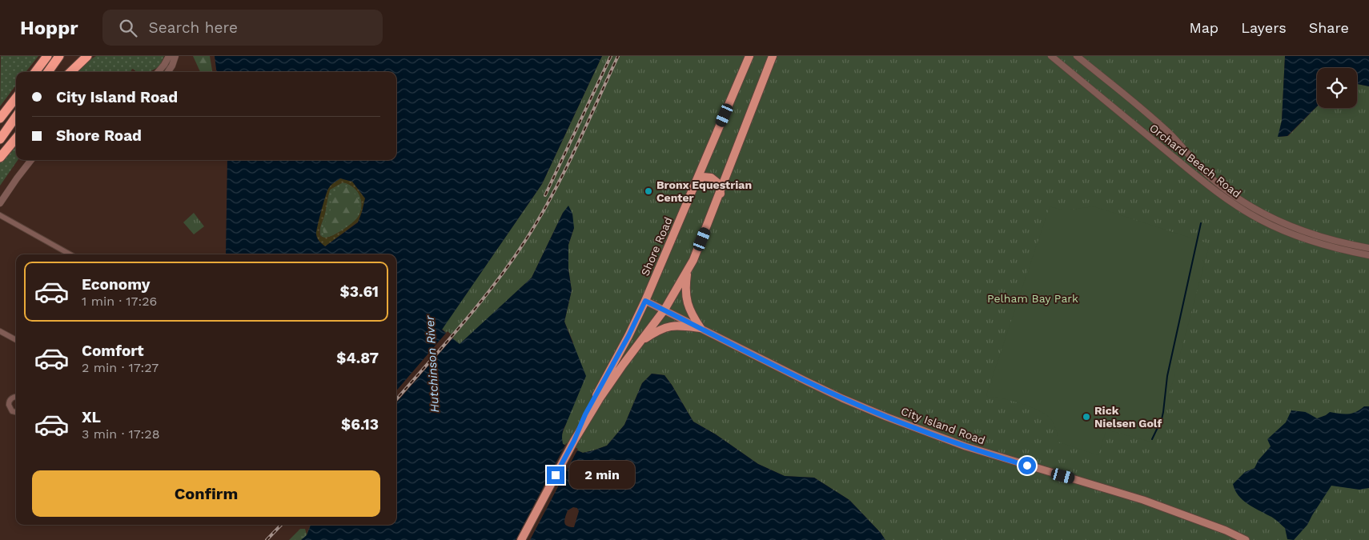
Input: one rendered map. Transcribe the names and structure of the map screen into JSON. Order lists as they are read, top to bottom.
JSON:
{
  "streets": {
    "main road": ["Shore Road", "City Island Road"],
    "street": ["Orchard Beach Road"]
  },
  "crossings": [
    ["Shore Road", "City Island Road"]
  ],
  "water": ["Hutchinson River"],
  "parks": ["Pelham Bay Park"],
  "places": ["Bronx Equestrian Center", "Rick Nielsen Golf"],
  "page": {
    "header": "Hoppr",
    "search": "Search here",
    "nav": ["Map", "Layers", "Share"],
    "banner": ["City Island Road", "Shore Road"],
    "list": [
      {
        "name": "Economy",
        "note": "1 min · 17:26",
        "value": "$3.61"
      },
      {
        "name": "Comfort",
        "note": "2 min · 17:27",
        "value": "$4.87"
      },
      {
        "name": "XL",
        "note": "3 min · 17:28",
        "value": "$6.13"
      }
    ],
    "bubble": "2 min",
    "buttons": "Confirm"
  }
}
